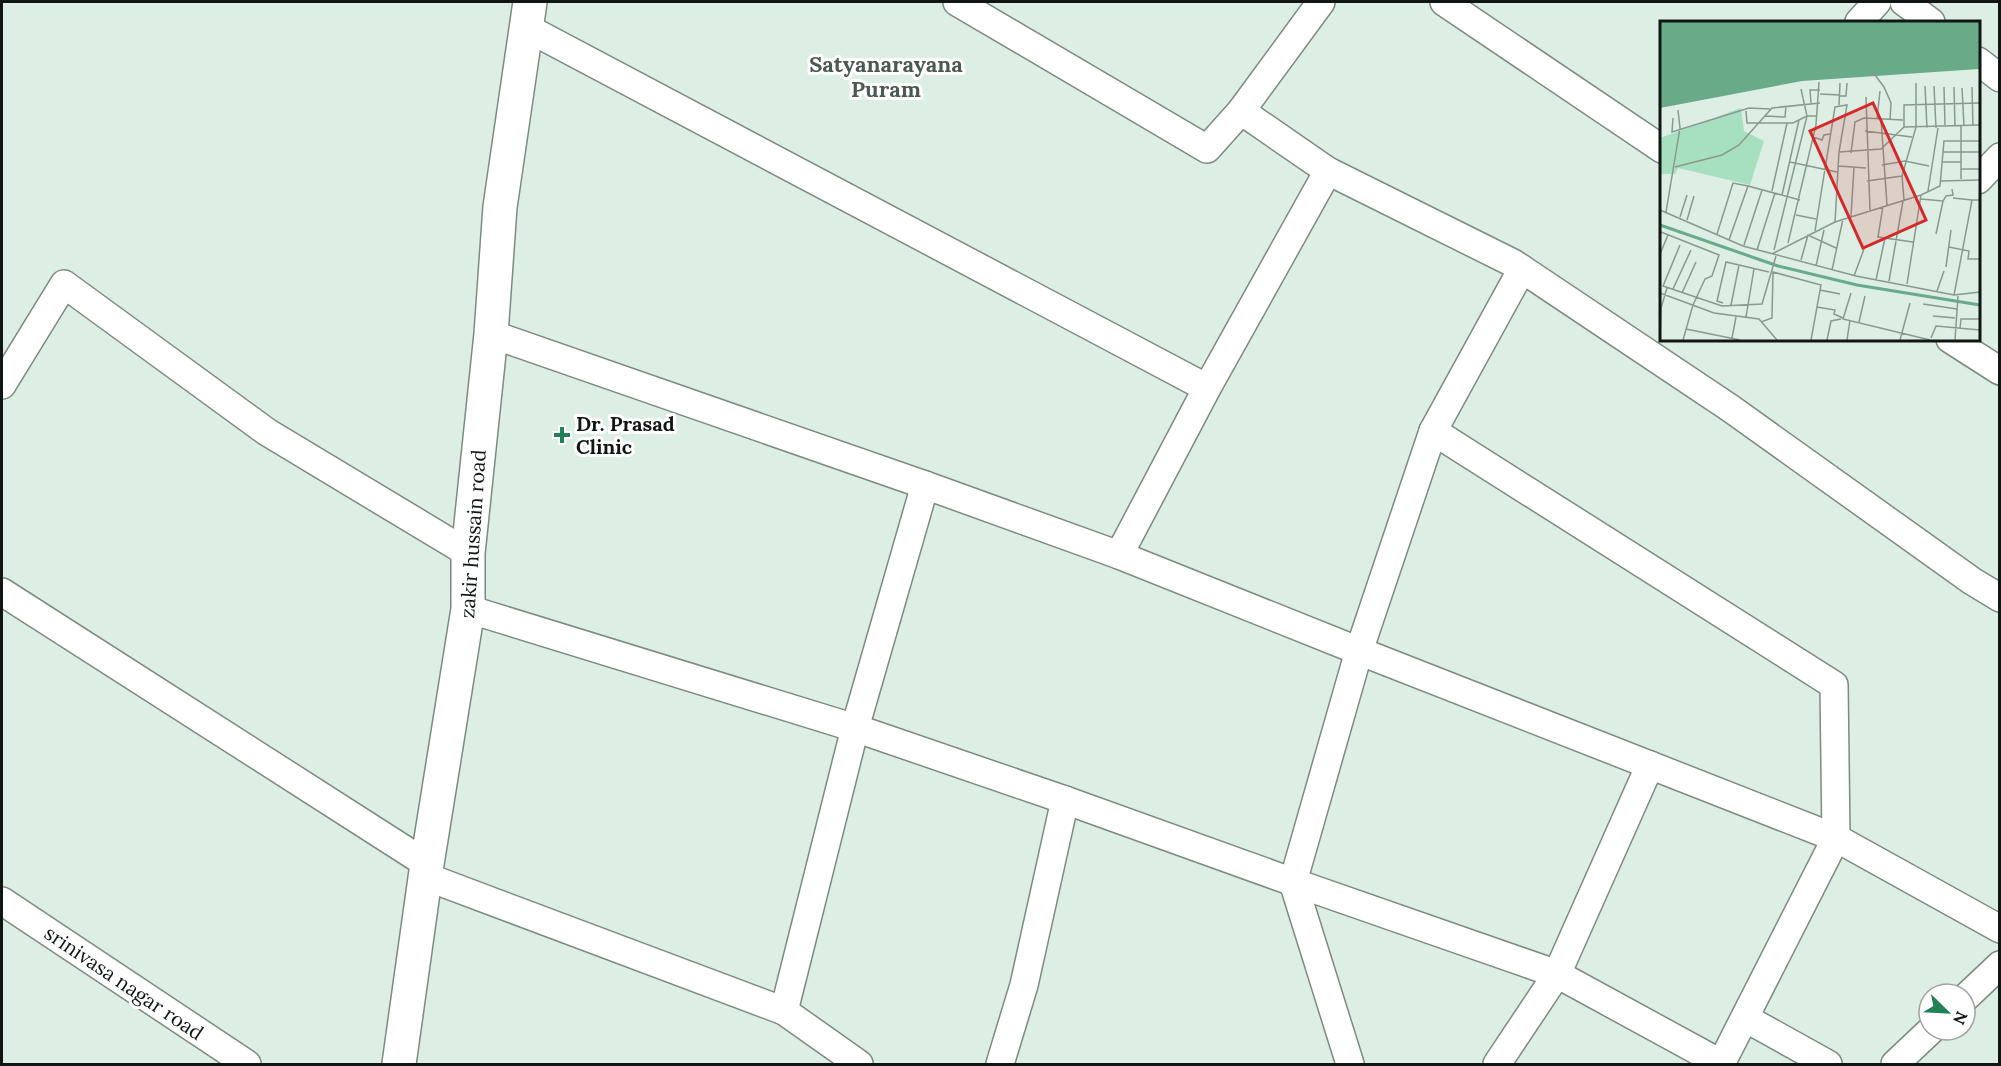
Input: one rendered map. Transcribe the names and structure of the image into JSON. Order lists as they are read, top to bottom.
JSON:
{
  "streets": {
    "street": ["zakir hussain road", "srinivasa nagar road"]
  },
  "districts": ["Satyanarayana Puram"],
  "places": {
    "health": ["Dr. Prasad Clinic"]
  },
  "north": "bottom right"
}
